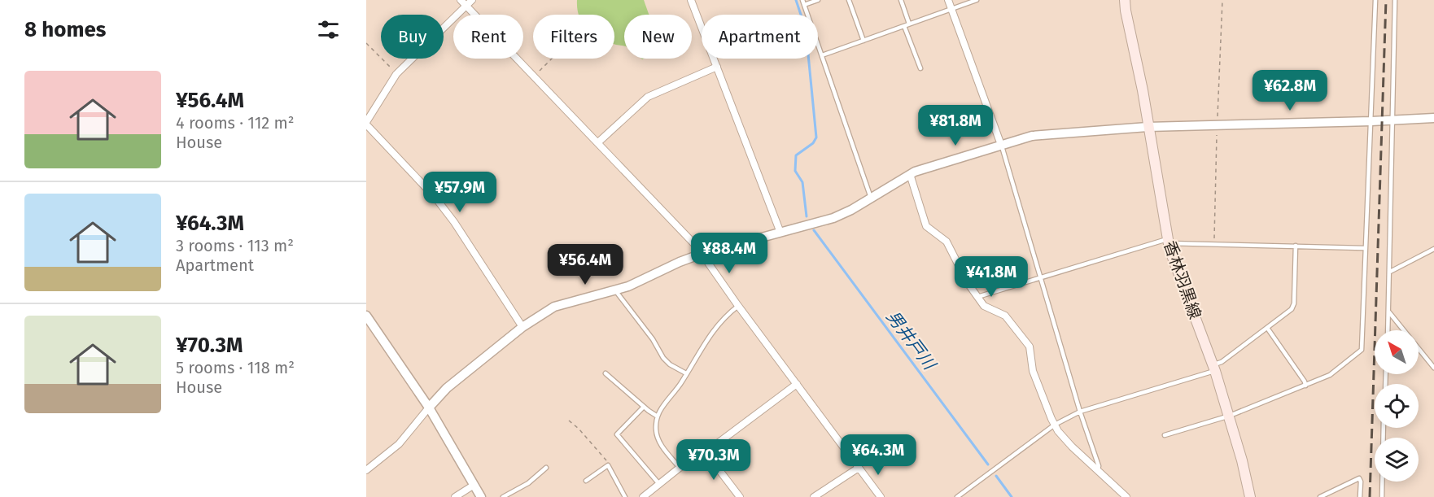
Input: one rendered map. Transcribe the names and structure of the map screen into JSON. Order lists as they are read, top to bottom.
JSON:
{
  "streets": {
    "main road": ["香林羽黒線"]
  },
  "water": ["男井戸川"],
  "north": "top left",
  "page": {
    "heading": "8 homes",
    "chip": [
      "Buy",
      "Rent",
      "Filters",
      "New",
      "Apartment"
    ],
    "list": [
      {
        "name": "¥56.4M",
        "note": "4 rooms · 112 m² · House"
      },
      {
        "name": "¥64.3M",
        "note": "3 rooms · 113 m² · Apartment"
      },
      {
        "name": "¥70.3M",
        "note": "5 rooms · 118 m² · House"
      }
    ],
    "price": [
      "¥62.8M",
      "¥81.8M",
      "¥57.9M",
      "¥88.4M",
      "¥56.4M",
      "¥41.8M",
      "¥64.3M",
      "¥70.3M"
    ]
  }
}
